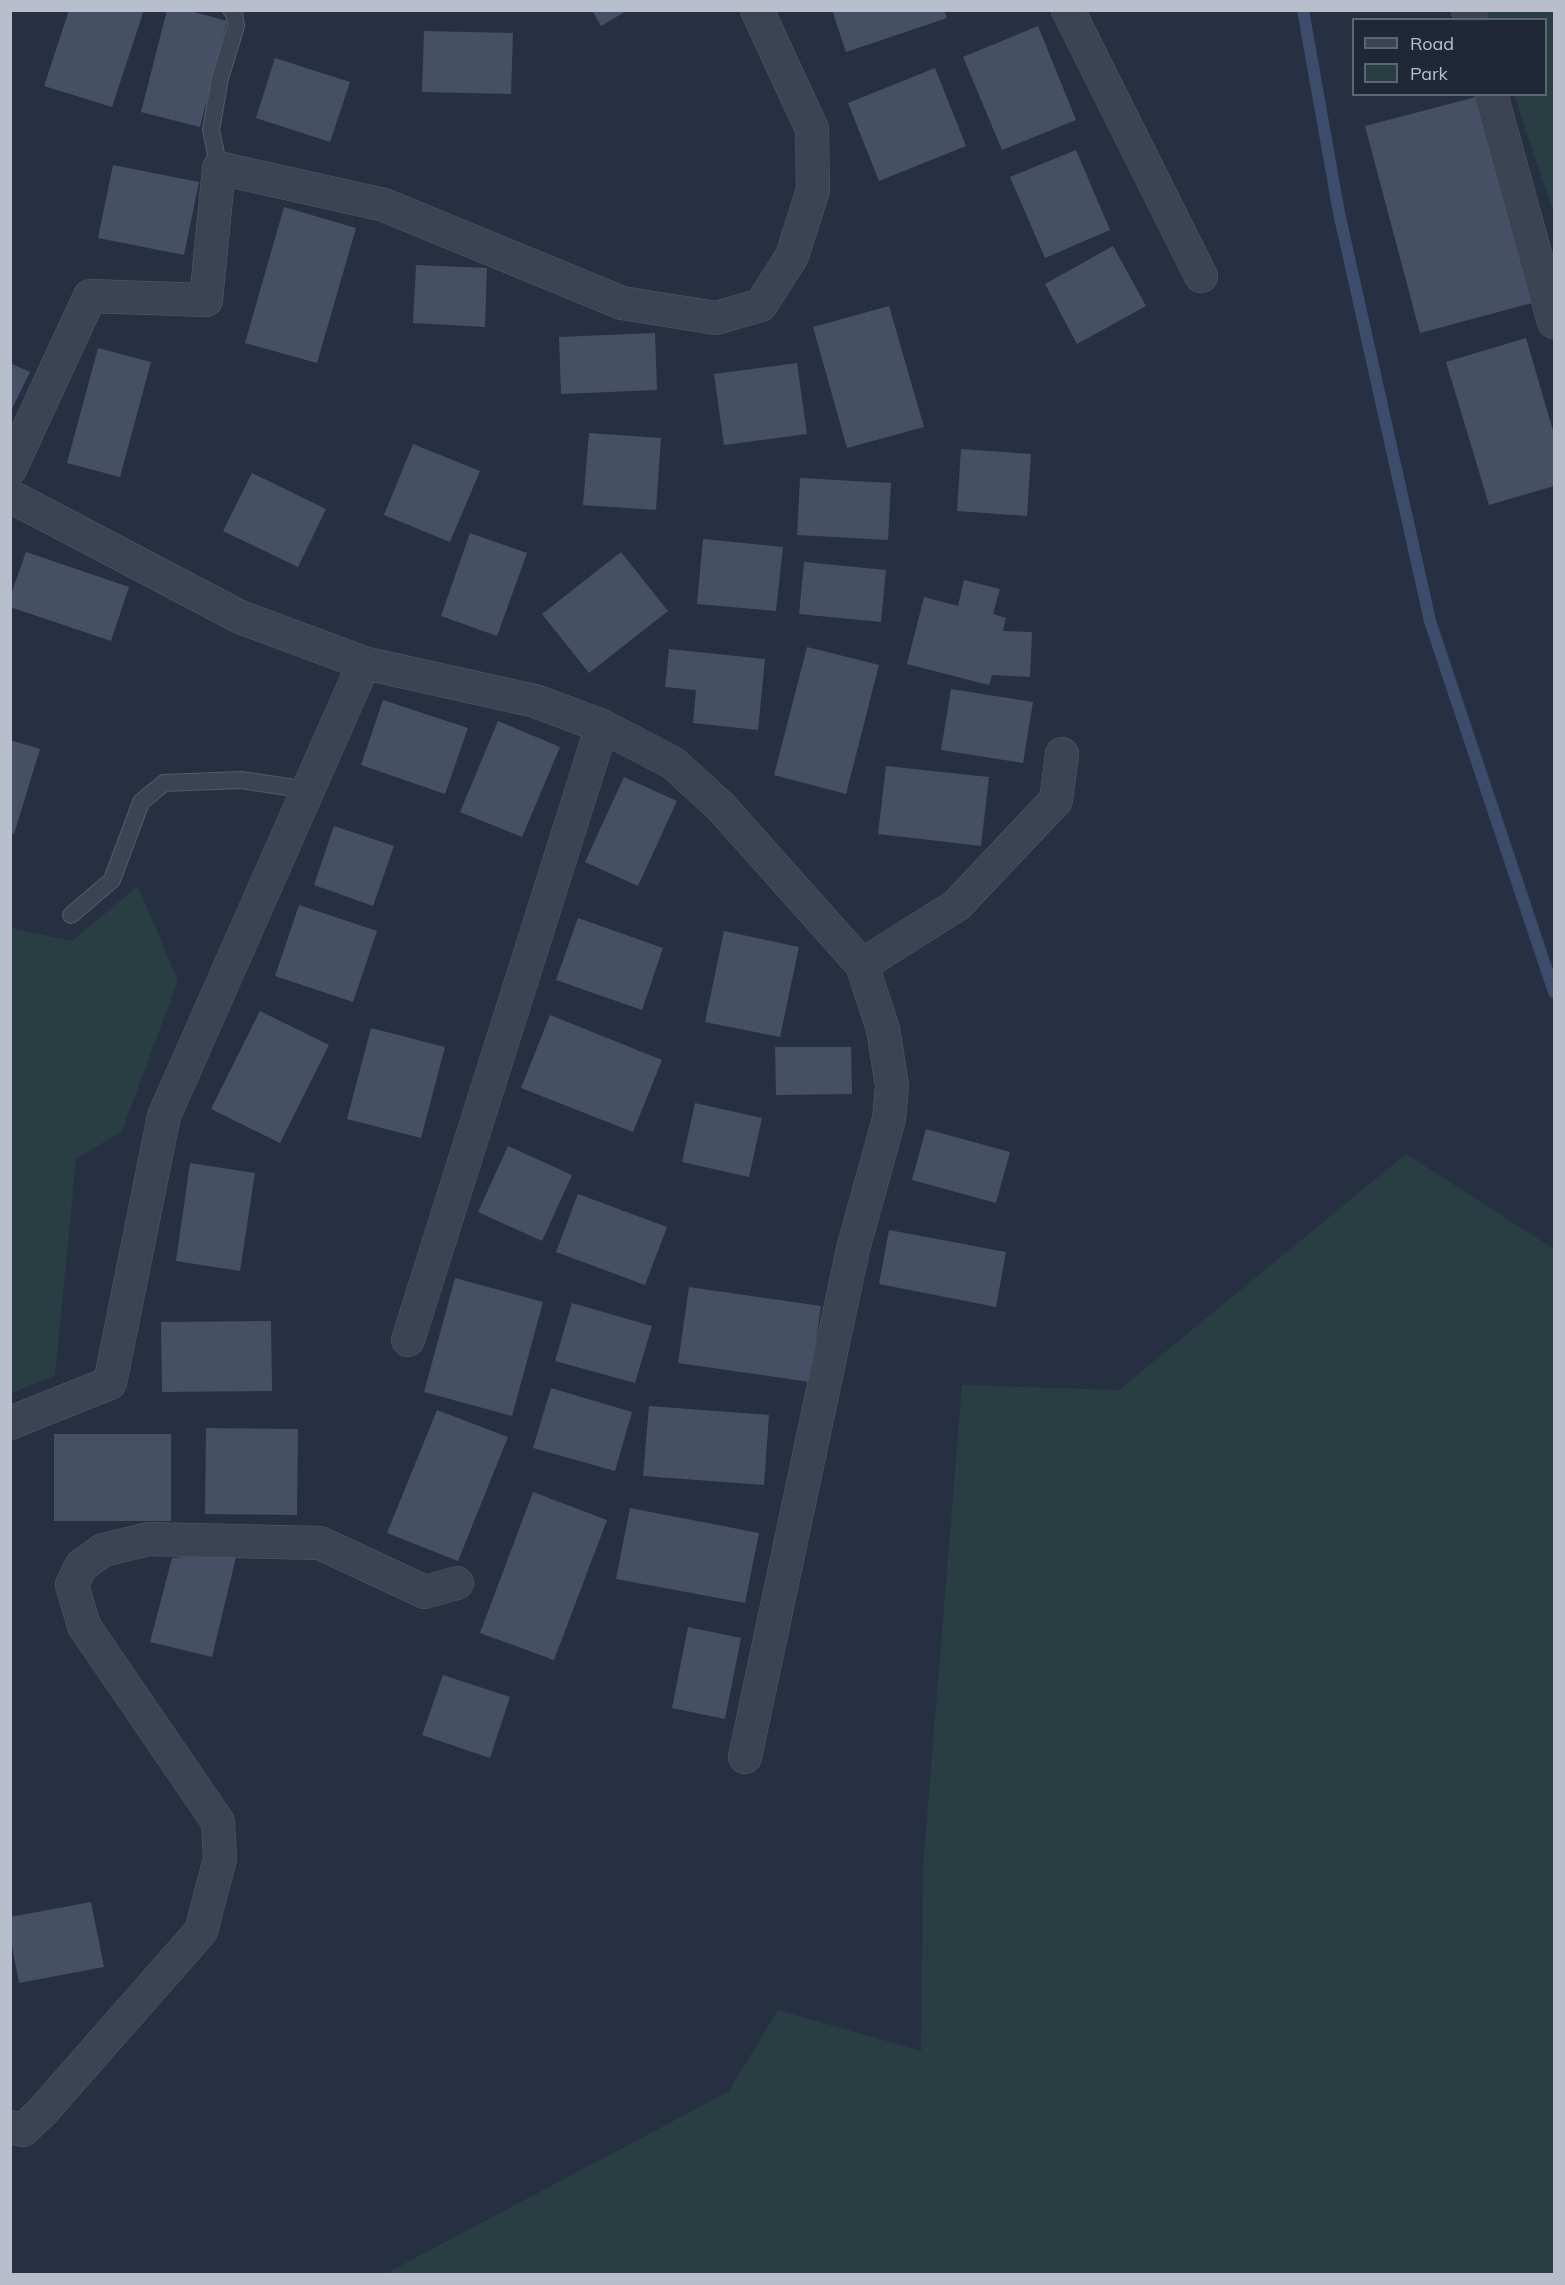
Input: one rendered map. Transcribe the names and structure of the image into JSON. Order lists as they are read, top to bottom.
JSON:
{
  "legend": ["Road", "Park"]
}
